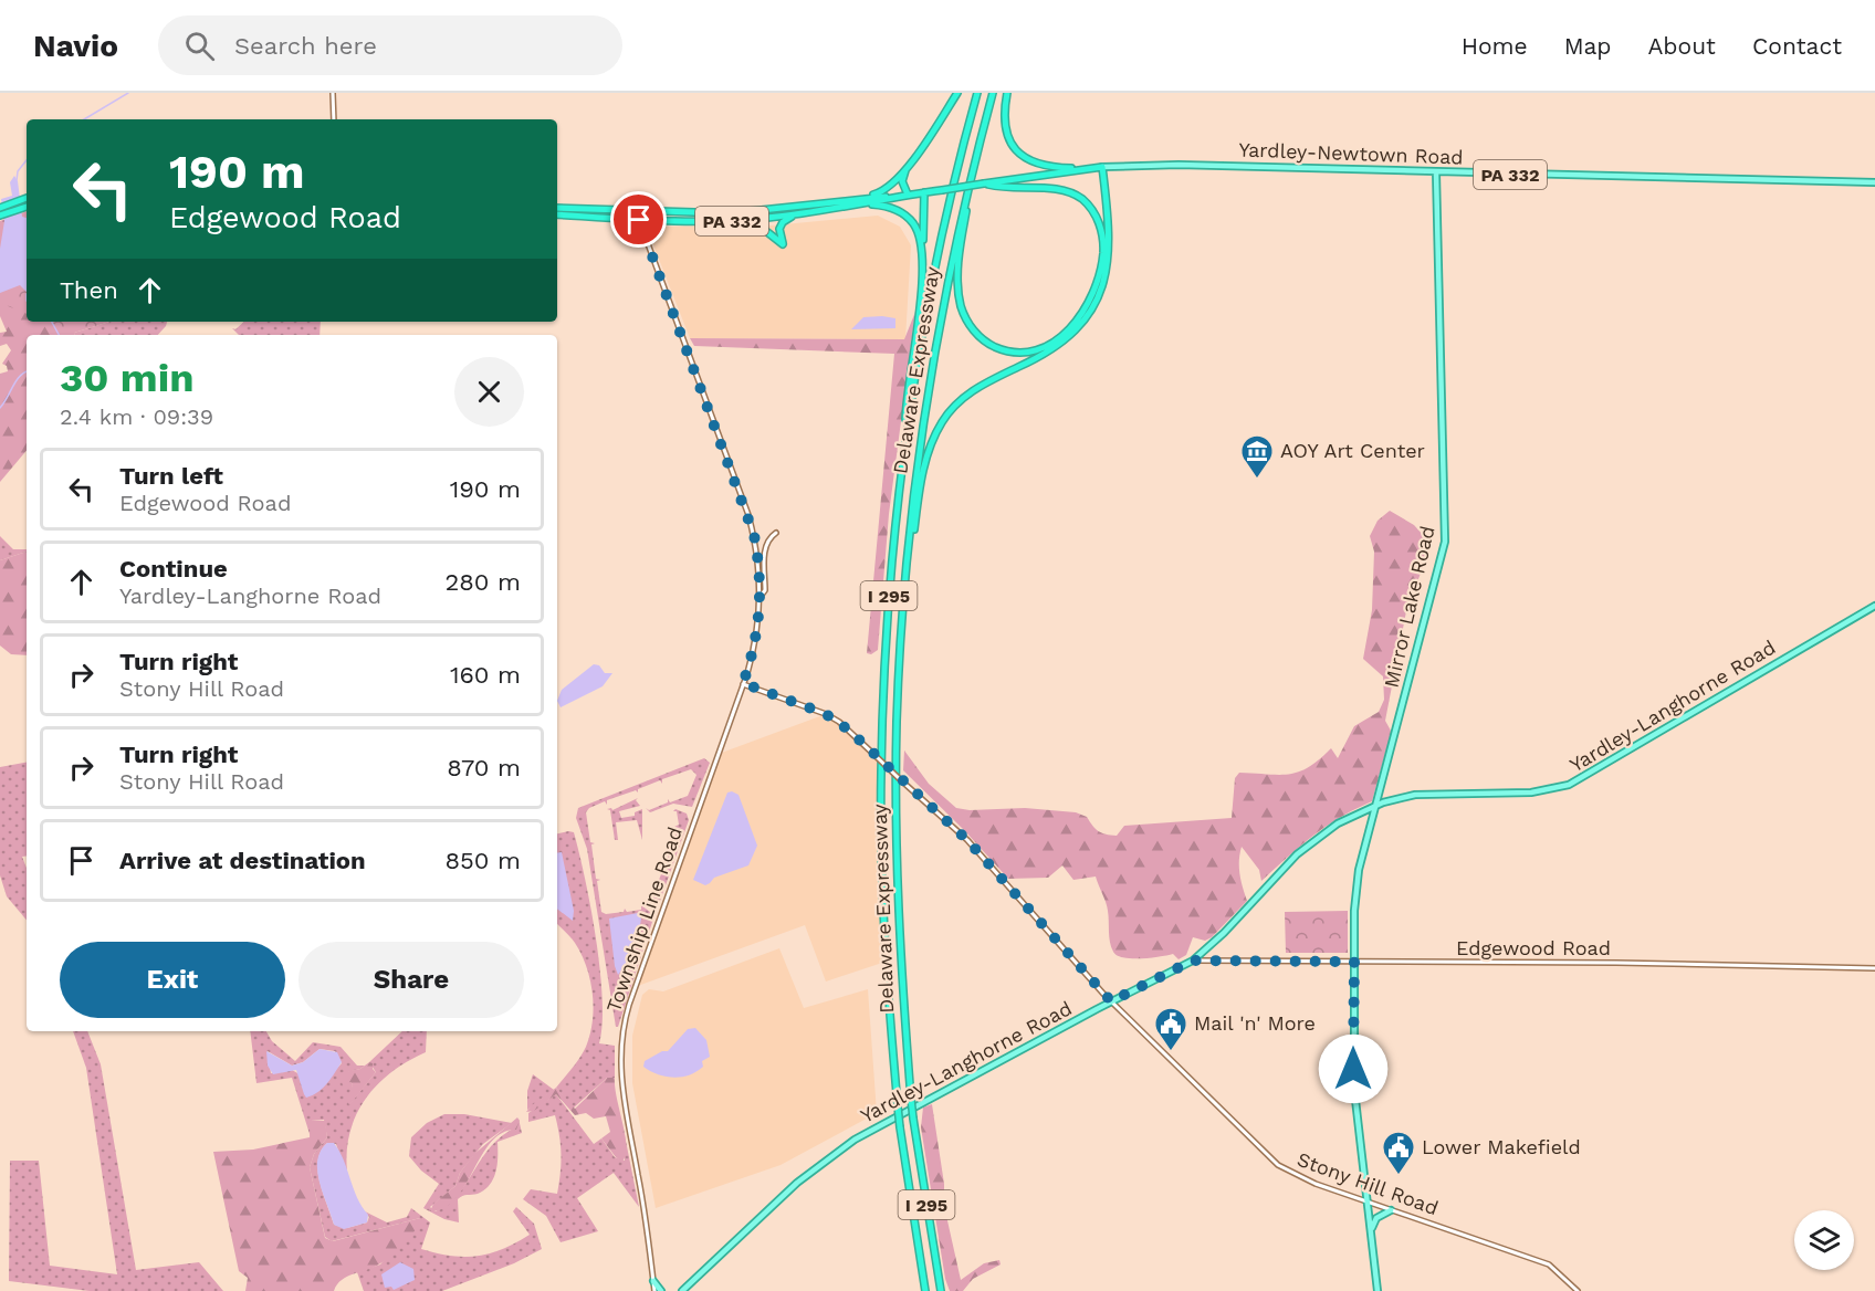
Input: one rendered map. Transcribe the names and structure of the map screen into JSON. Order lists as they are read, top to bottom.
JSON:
{
  "streets": {
    "highway": [
      "Yardley-Newtown Road",
      "PA 332",
      "Delaware Expressway",
      "I 295"
    ],
    "main road": ["Mirror Lake Road", "Yardley-Langhorne Road"],
    "street": ["Township Line Road", "Edgewood Road", "Stony Hill Road"]
  },
  "crossings": [
    ["Yardley-Newtown Road", "Mirror Lake Road"],
    ["Mirror Lake Road", "Yardley-Langhorne Road"],
    ["Mirror Lake Road", "Edgewood Road"],
    ["Mirror Lake Road", "Stony Hill Road"],
    ["Yardley-Langhorne Road", "Edgewood Road"],
    ["Yardley-Langhorne Road", "Stony Hill Road"],
    ["Township Line Road", "Stony Hill Road"]
  ],
  "places": {
    "museum": ["AOY Art Center"],
    "public building": ["Mail 'n' More", "Lower Makefield"]
  },
  "page": {
    "header": "Navio",
    "search": "Search here",
    "nav": [
      "Home",
      "Map",
      "About",
      "Contact"
    ],
    "turn": ["190 m", "Edgewood Road"],
    "then": "Then",
    "heading": ["30 min", "2.4 km · 09:39"],
    "list": [
      {
        "name": "Turn left",
        "note": "Edgewood Road",
        "value": "190 m"
      },
      {
        "name": "Continue",
        "note": "Yardley-Langhorne Road",
        "value": "280 m"
      },
      {
        "name": "Turn right",
        "note": "Stony Hill Road",
        "value": "160 m"
      },
      {
        "name": "Turn right",
        "note": "Stony Hill Road",
        "value": "870 m"
      },
      {
        "name": "Arrive at destination",
        "value": "850 m"
      }
    ],
    "buttons": ["Exit", "Share"]
  }
}
